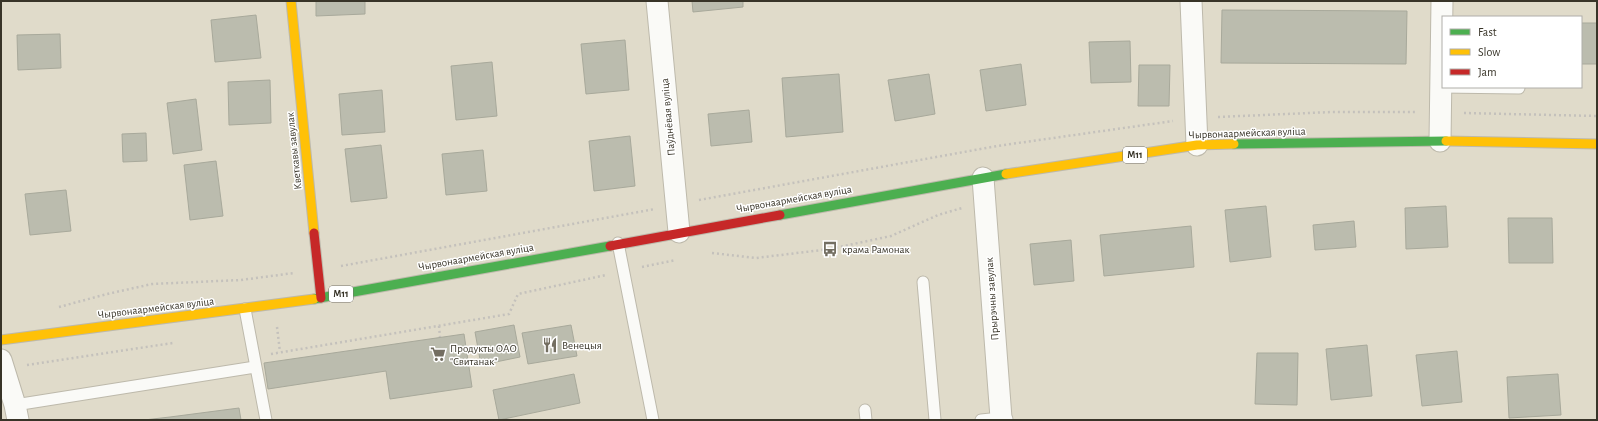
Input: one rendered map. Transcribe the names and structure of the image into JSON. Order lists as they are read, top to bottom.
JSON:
{
  "streets": {
    "main road": ["Чырвонаармейская вуліца", "Кветкавы завулак", "М11"],
    "street": ["Паўднёвая вуліца", "Прырэчны завулак"]
  },
  "crossings": [
    ["Паўднёвая вуліца", "Чырвонаармейская вуліца"],
    ["Чырвонаармейская вуліца", "Кветкавы завулак"],
    ["Чырвонаармейская вуліца", "Прырэчны завулак"]
  ],
  "places": {
    "bus stop": ["крама Рамонак"],
    "restaurant": ["Венецыя"],
    "supermarket": ["Продукты ОАО \"Свитанак\""]
  },
  "legend": ["Fast", "Slow", "Jam"]
}
